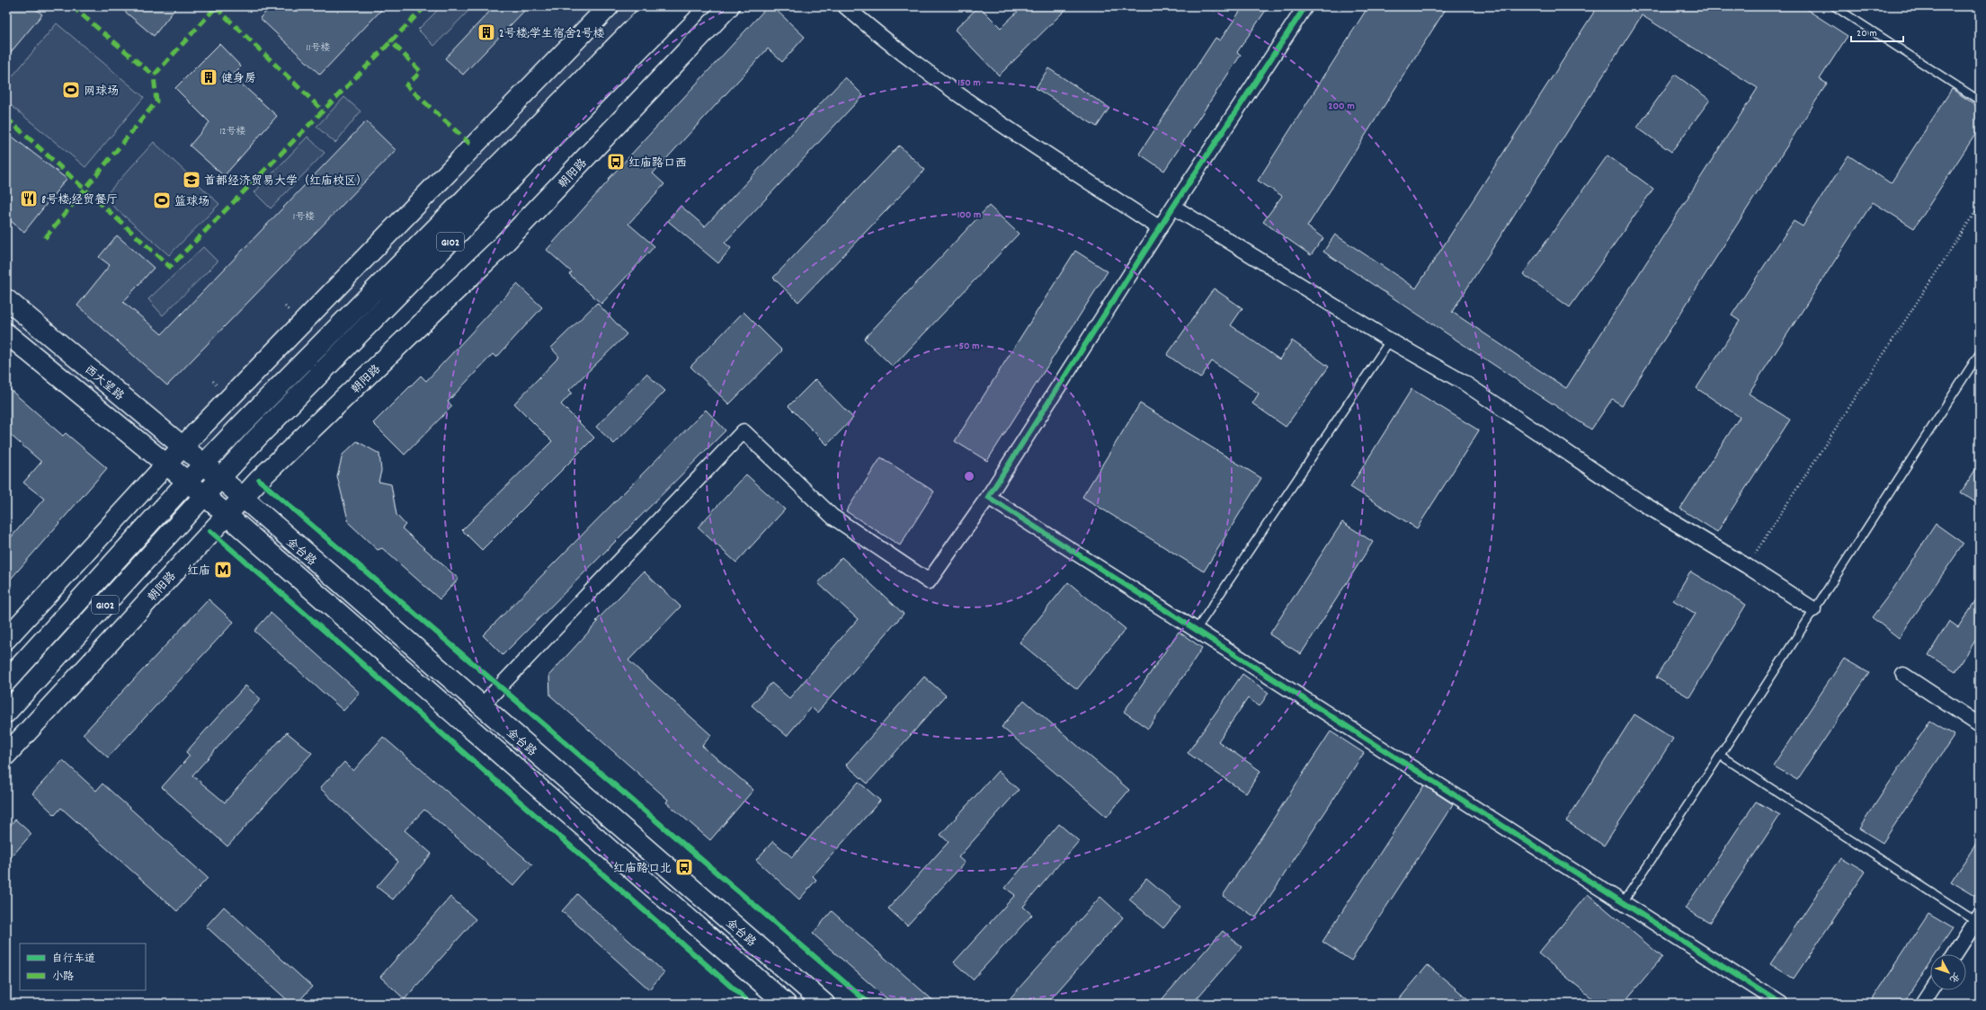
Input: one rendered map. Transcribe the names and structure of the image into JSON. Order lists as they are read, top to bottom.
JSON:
{
  "streets": {
    "main road": [
      "朝阳路",
      "G102",
      "西大望路",
      "金台路"
    ]
  },
  "crossings": [
    ["朝阳路", "金台路"],
    ["G102", "西大望路"],
    ["G102", "金台路"],
    ["西大望路", "金台路"]
  ],
  "places": {
    "building": ["2号楼;学生宿舍2号楼", "健身房"],
    "sports": ["网球场", "篮球场"],
    "bus stop": ["红庙路口西", "红庙路口北"],
    "school or university": ["首都经济贸易大学（红庙校区）"],
    "restaurant": ["8号楼;经贸餐厅"],
    "metro station": ["红庙"]
  },
  "house_numbers": ["11号楼", "12号楼", "1号楼"],
  "legend": ["自行车道", "小路"],
  "scale_bar": "20 m",
  "north": "bottom right",
  "rings": [
    "150 m",
    "200 m",
    "100 m",
    "50 m"
  ]
}
